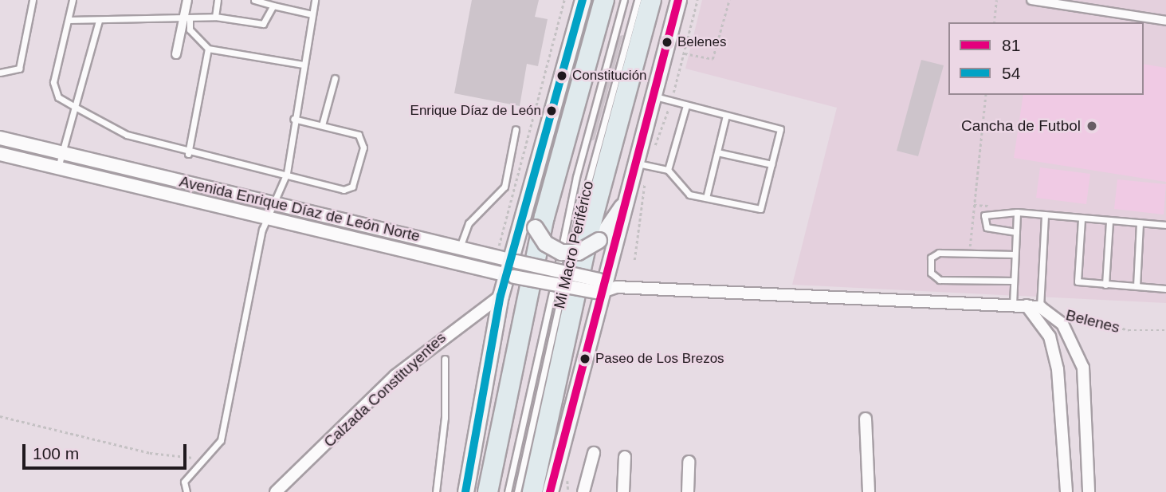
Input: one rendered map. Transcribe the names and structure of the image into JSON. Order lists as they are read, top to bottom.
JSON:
{
  "streets": {
    "street": ["Avenida Enrique Díaz de León Norte", "Calzada Constituyentes"],
    "lane": ["Mi Macro Periférico"],
    "path": ["Belenes"]
  },
  "places": [
    "Belenes",
    "Constitución",
    "Enrique Díaz de León",
    "Cancha de Futbol",
    "Paseo de Los Brezos"
  ],
  "lines": ["transit line 81", "transit line 54"],
  "legend": ["81", "54"],
  "scale_bar": "100 m"
}
